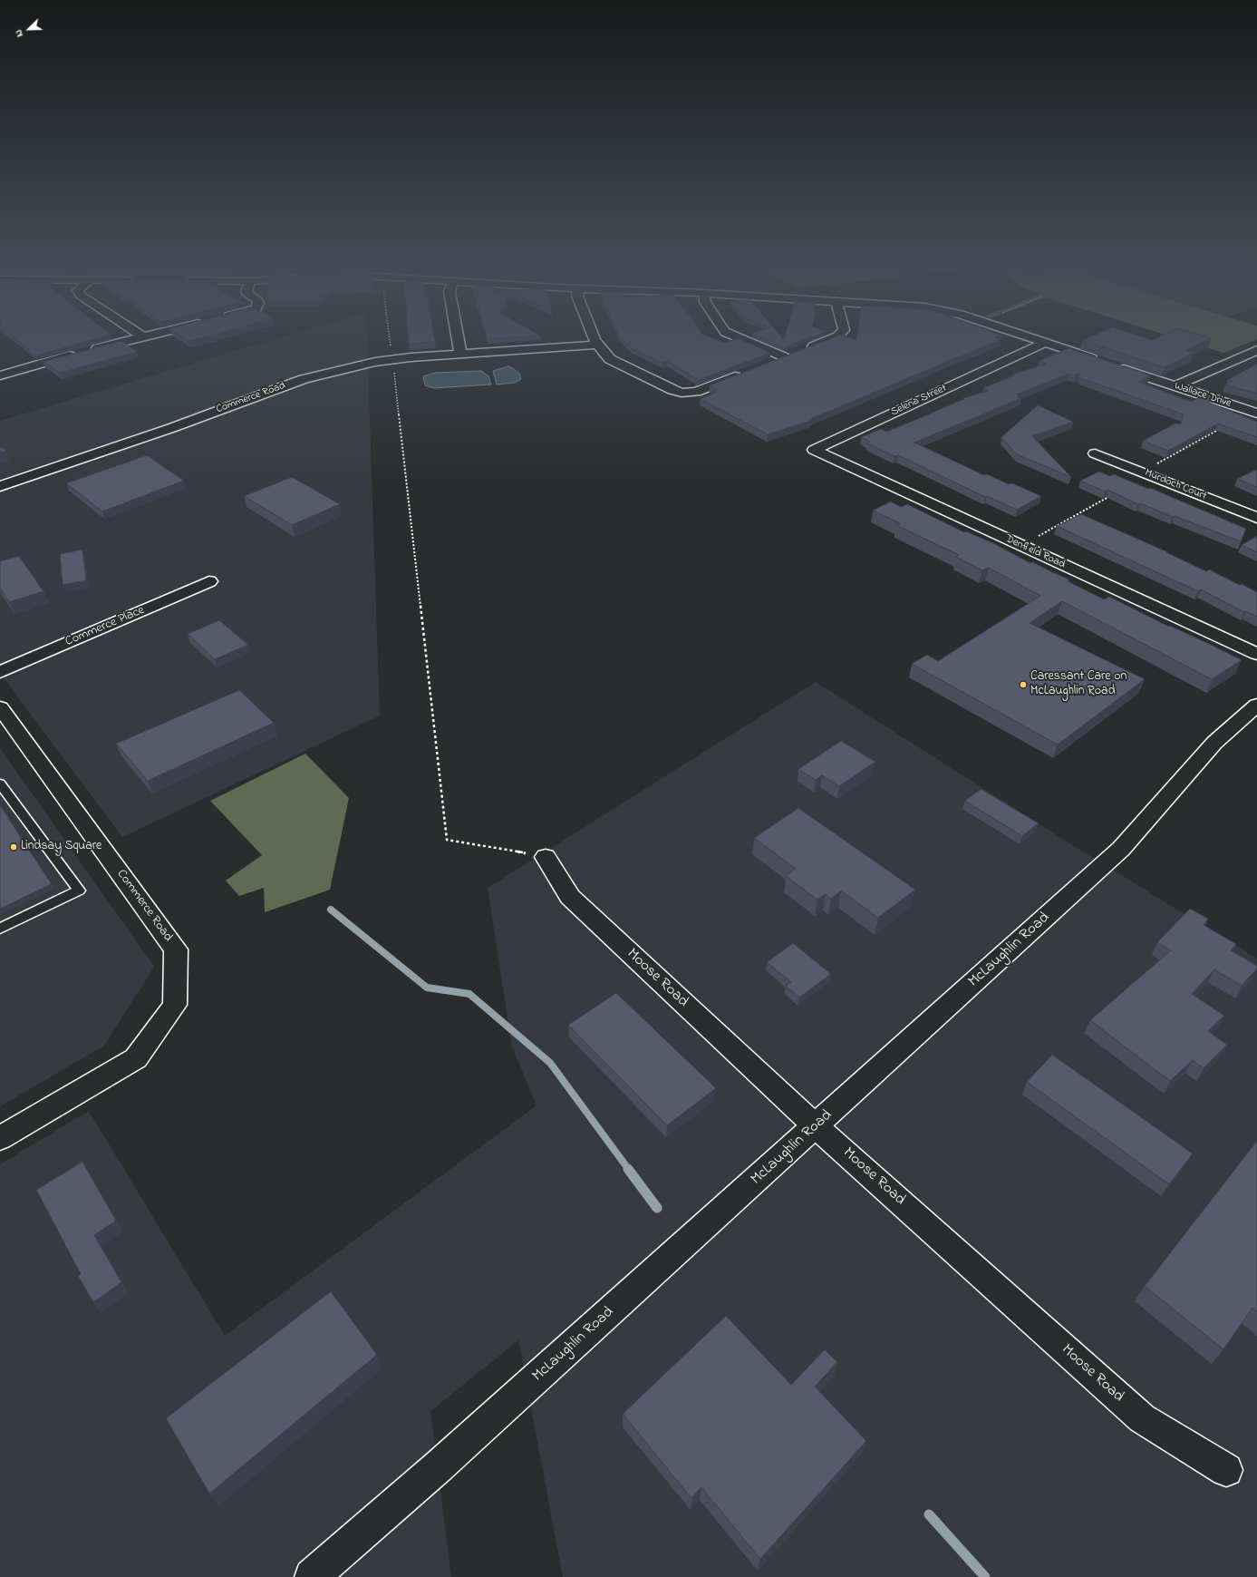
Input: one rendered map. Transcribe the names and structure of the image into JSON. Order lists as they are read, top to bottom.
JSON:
{
  "streets": {
    "street": [
      "Wallace Drive",
      "Commerce Road",
      "Selena Street",
      "Murdoch Court",
      "Denfield Road",
      "Commerce Place",
      "McLaughlin Road",
      "Moose Road"
    ]
  },
  "crossings": [
    ["Selena Street", "Denfield Road"],
    ["McLaughlin Road", "Moose Road"]
  ],
  "places": ["Caressant Care on McLaughlin Road", "Lindsay Square"],
  "north": "bottom left"
}
